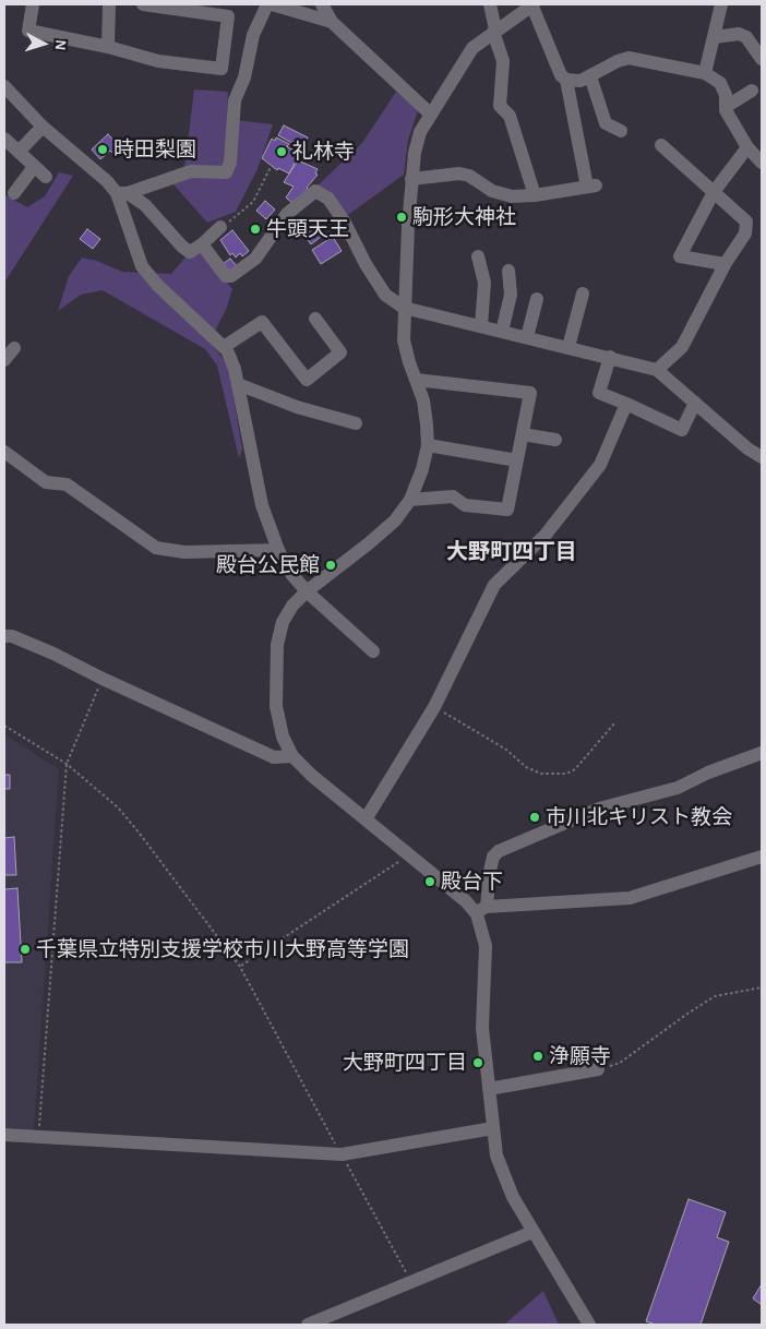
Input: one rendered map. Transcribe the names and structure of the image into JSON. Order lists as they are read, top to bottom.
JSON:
{
  "districts": ["大野町四丁目"],
  "places": [
    "時田梨園",
    "礼林寺",
    "駒形大神社",
    "牛頭天王",
    "殿台公民館",
    "市川北キリスト教会",
    "殿台下",
    "千葉県立特別支援学校市川大野高等学園",
    "浄願寺",
    "大野町四丁目"
  ],
  "north": "right"
}
